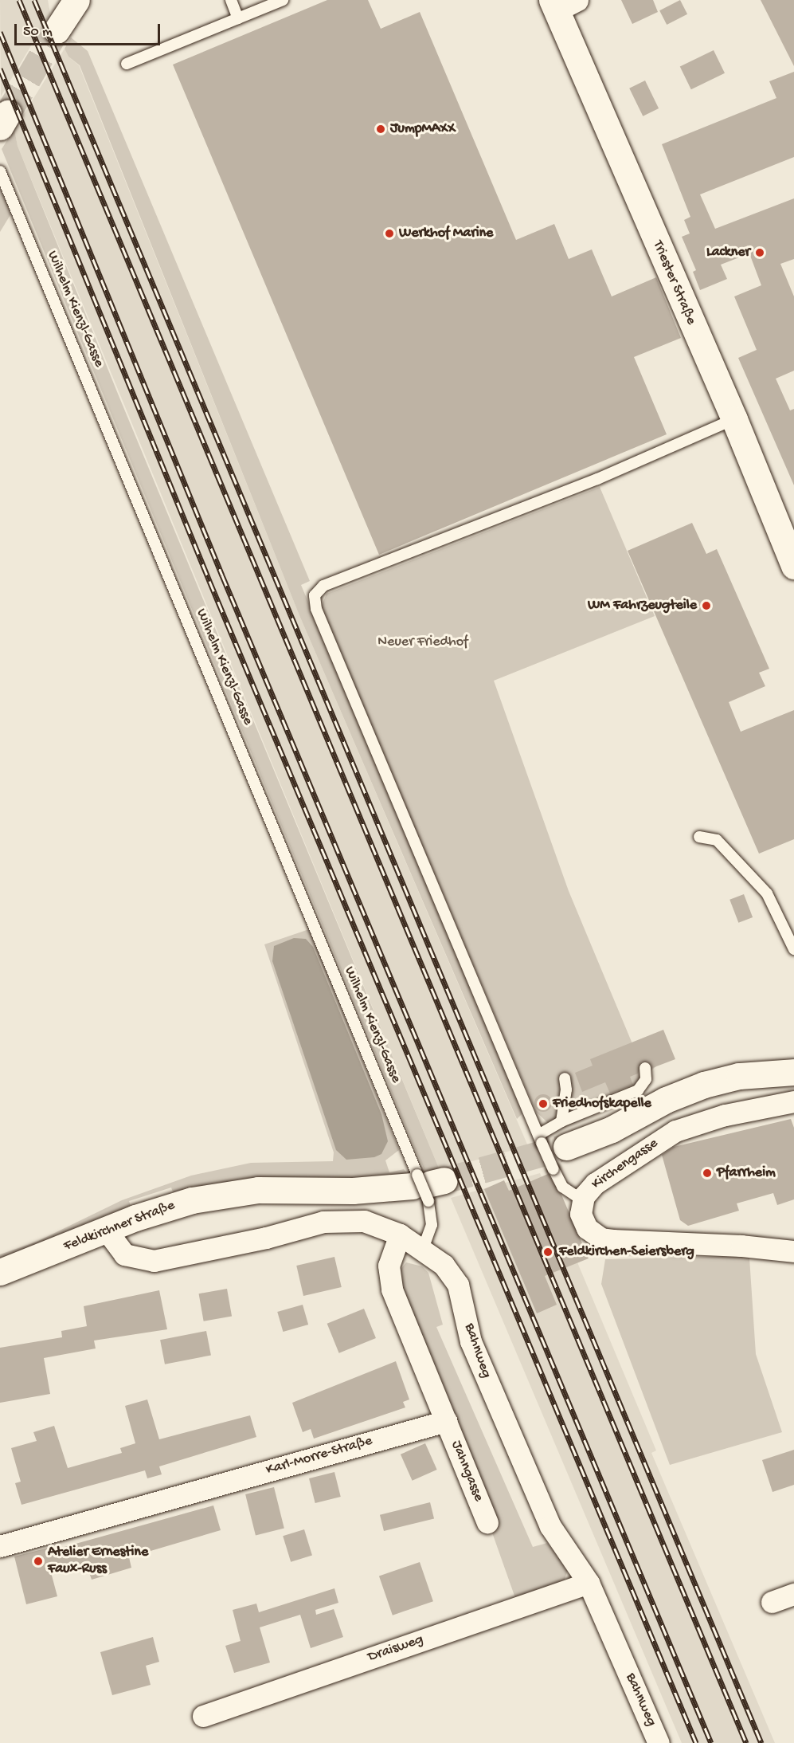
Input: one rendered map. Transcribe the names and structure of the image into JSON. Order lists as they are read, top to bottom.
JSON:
{
  "streets": {
    "street": [
      "Triester Straße",
      "Kirchengasse",
      "Feldkirchner Straße",
      "Bahnweg",
      "Karl-Morre-Straße",
      "Jahngasse",
      "Draisweg"
    ],
    "lane": ["Wilhelm Kienzl-Gasse"]
  },
  "crossings": [
    ["Wilhelm Kienzl-Gasse", "Feldkirchner Straße"],
    ["Wilhelm Kienzl-Gasse", "Bahnweg"],
    ["Feldkirchner Straße", "Bahnweg"],
    ["Bahnweg", "Draisweg"],
    ["Karl-Morre-Straße", "Jahngasse"]
  ],
  "parks": ["Neuer Friedhof"],
  "places": [
    "JumpMAXX",
    "Werkhof Marine",
    "Lackner",
    "WM Fahrzeugteile",
    "Friedhofskapelle",
    "Pfarrheim",
    "Feldkirchen-Seiersberg",
    "Atelier Ernestine Faux-Russ"
  ],
  "scale_bar": "50 m"
}
